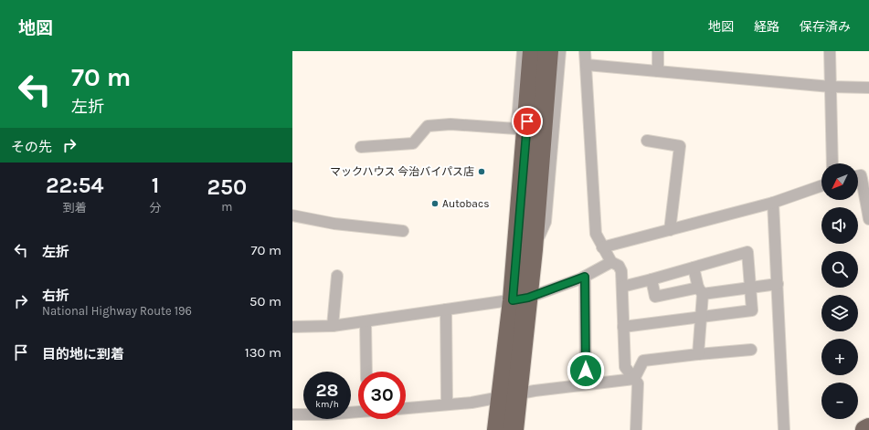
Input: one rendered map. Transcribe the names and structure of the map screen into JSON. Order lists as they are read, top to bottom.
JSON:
{
  "places": ["マックハウス 今治バイパス店", "Autobacs"],
  "north": "bottom left",
  "page": {
    "header": "地図",
    "nav": ["地図", "経路", "保存済み"],
    "turn": ["70 m", "左折"],
    "then": "その先",
    "eta": [
      "22:54",
      "到着",
      "1",
      "分",
      "250",
      "m"
    ],
    "map_buttons": ["+", "−"],
    "list": [
      {
        "name": "左折",
        "value": "70 m"
      },
      {
        "name": "右折",
        "note": "National Highway Route 196",
        "value": "50 m"
      },
      {
        "name": "目的地に到着",
        "value": "130 m"
      }
    ],
    "speed": "28 km/h",
    "limit": "30"
  }
}
